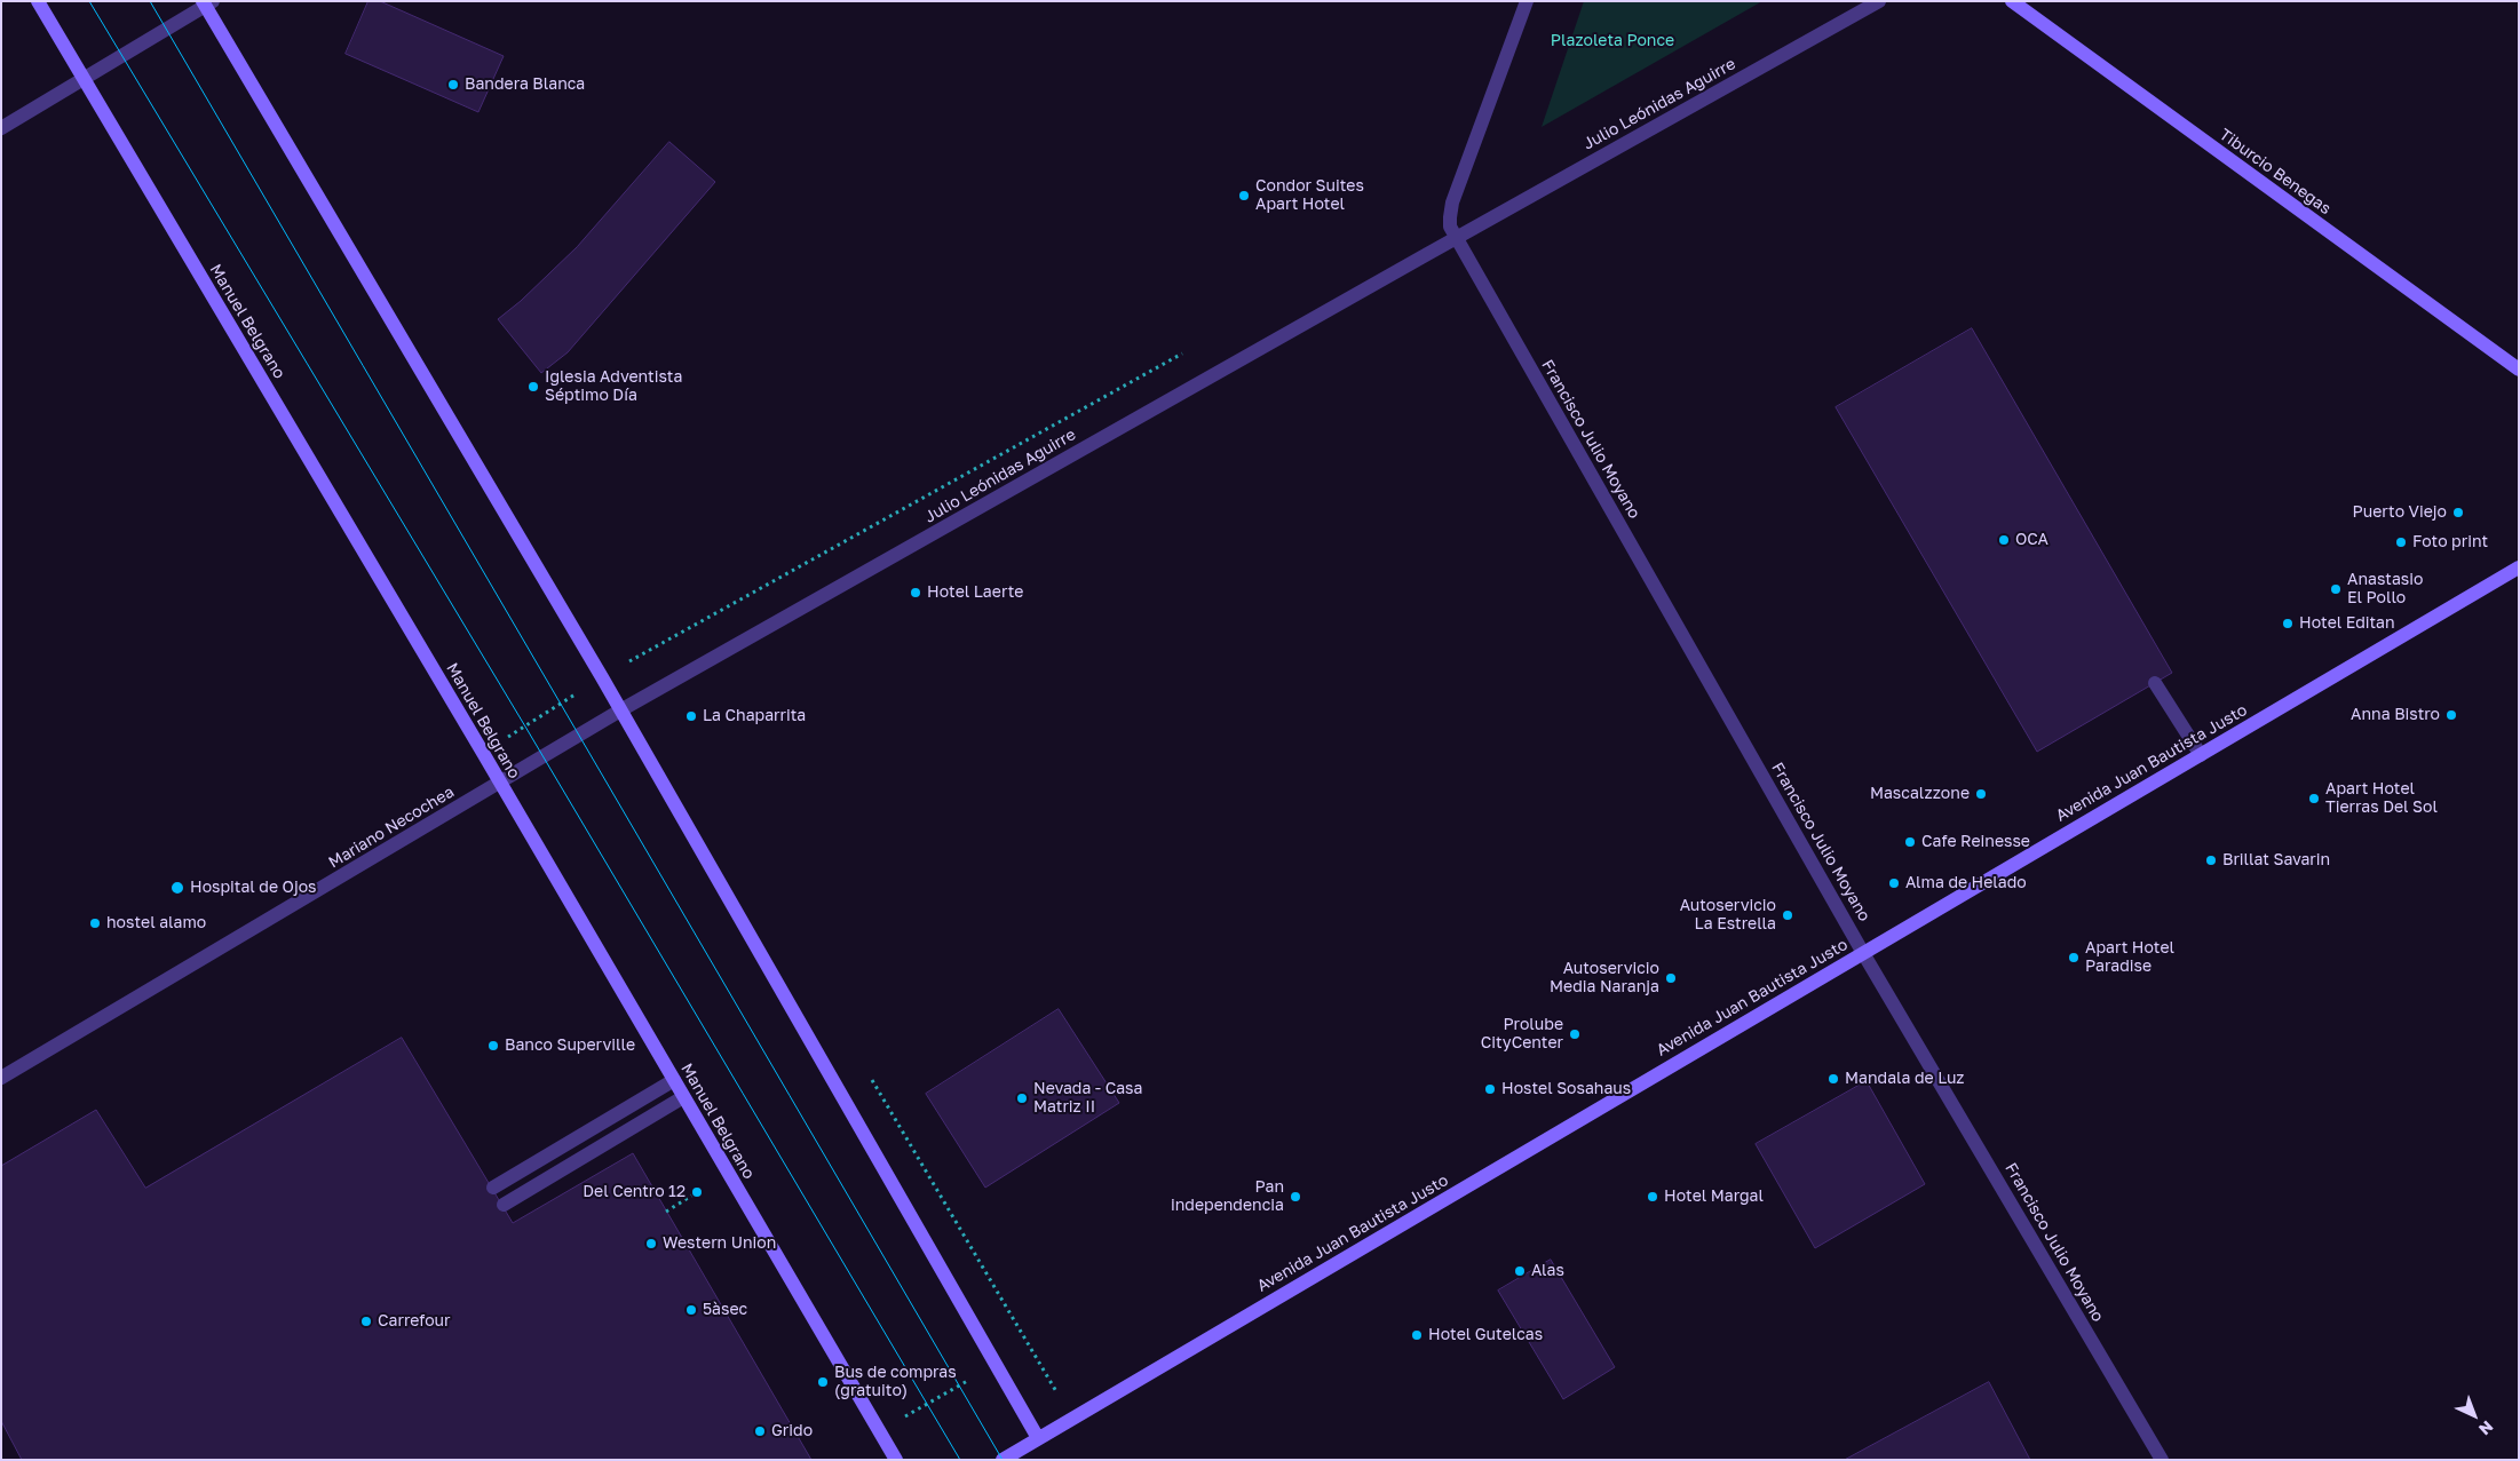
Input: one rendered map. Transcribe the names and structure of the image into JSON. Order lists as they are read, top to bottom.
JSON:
{
  "streets": {
    "street": [
      "Julio Leónidas Aguirre",
      "Tiburcio Benegas",
      "Manuel Belgrano",
      "Francisco Julio Moyano",
      "Avenida Juan Bautista Justo",
      "Mariano Necochea"
    ]
  },
  "crossings": [
    ["Julio Leónidas Aguirre", "Francisco Julio Moyano"],
    ["Julio Leónidas Aguirre", "Mariano Necochea"],
    ["Manuel Belgrano", "Mariano Necochea"],
    ["Francisco Julio Moyano", "Avenida Juan Bautista Justo"]
  ],
  "parks": ["Plazoleta Ponce"],
  "places": [
    "Bandera Blanca",
    "Condor Suites Apart Hotel",
    "Iglesia Adventista Séptimo Día",
    "Puerto Viejo",
    "OCA",
    "Foto print",
    "Anastasio El Pollo",
    "Hotel Laerte",
    "Hotel Editan",
    "Anna Bistro",
    "La Chaparrita",
    "Mascalzzone",
    "Apart Hotel Tierras Del Sol",
    "Cafe Reinesse",
    "Brillat Savarin",
    "Alma de Helado",
    "Hospital de Ojos",
    "Autoservicio La Estrella",
    "hostel alamo",
    "Apart Hotel Paradise",
    "Autoservicio Media Naranja",
    "Prolube CityCenter",
    "Banco Superville",
    "Mandala de Luz",
    "Hostel Sosahaus",
    "Nevada - Casa Matriz II",
    "Del Centro 12",
    "Pan independencia",
    "Hotel Margal",
    "Western Union",
    "Alas",
    "5àsec",
    "Carrefour",
    "Hotel Gutelcas",
    "Bus de compras (gratuito)",
    "Grido"
  ],
  "north": "bottom right"
}
